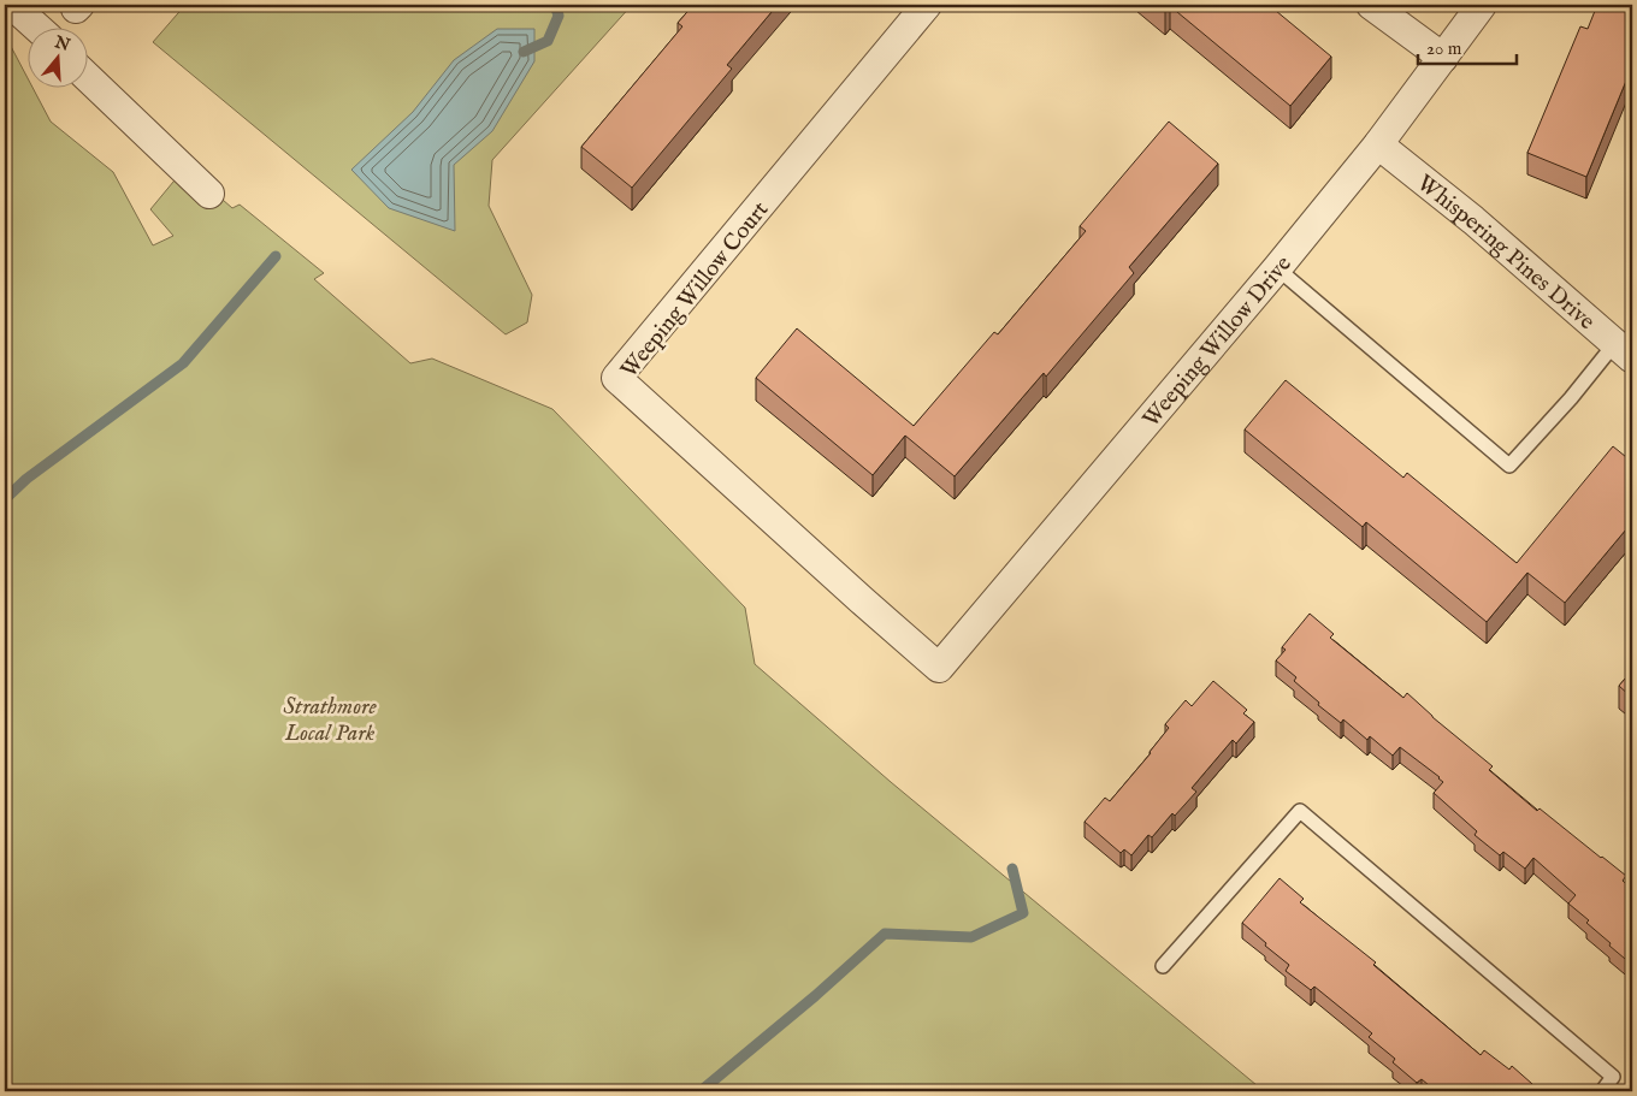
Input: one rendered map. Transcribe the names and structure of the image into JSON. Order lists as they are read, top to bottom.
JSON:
{
  "streets": {
    "street": ["Whispering Pines Drive", "Weeping Willow Court", "Weeping Willow Drive"]
  },
  "crossings": [
    ["Whispering Pines Drive", "Weeping Willow Drive"],
    ["Weeping Willow Court", "Weeping Willow Drive"]
  ],
  "parks": ["Strathmore Local Park"],
  "scale_bar": "20 m",
  "north": "top"
}
